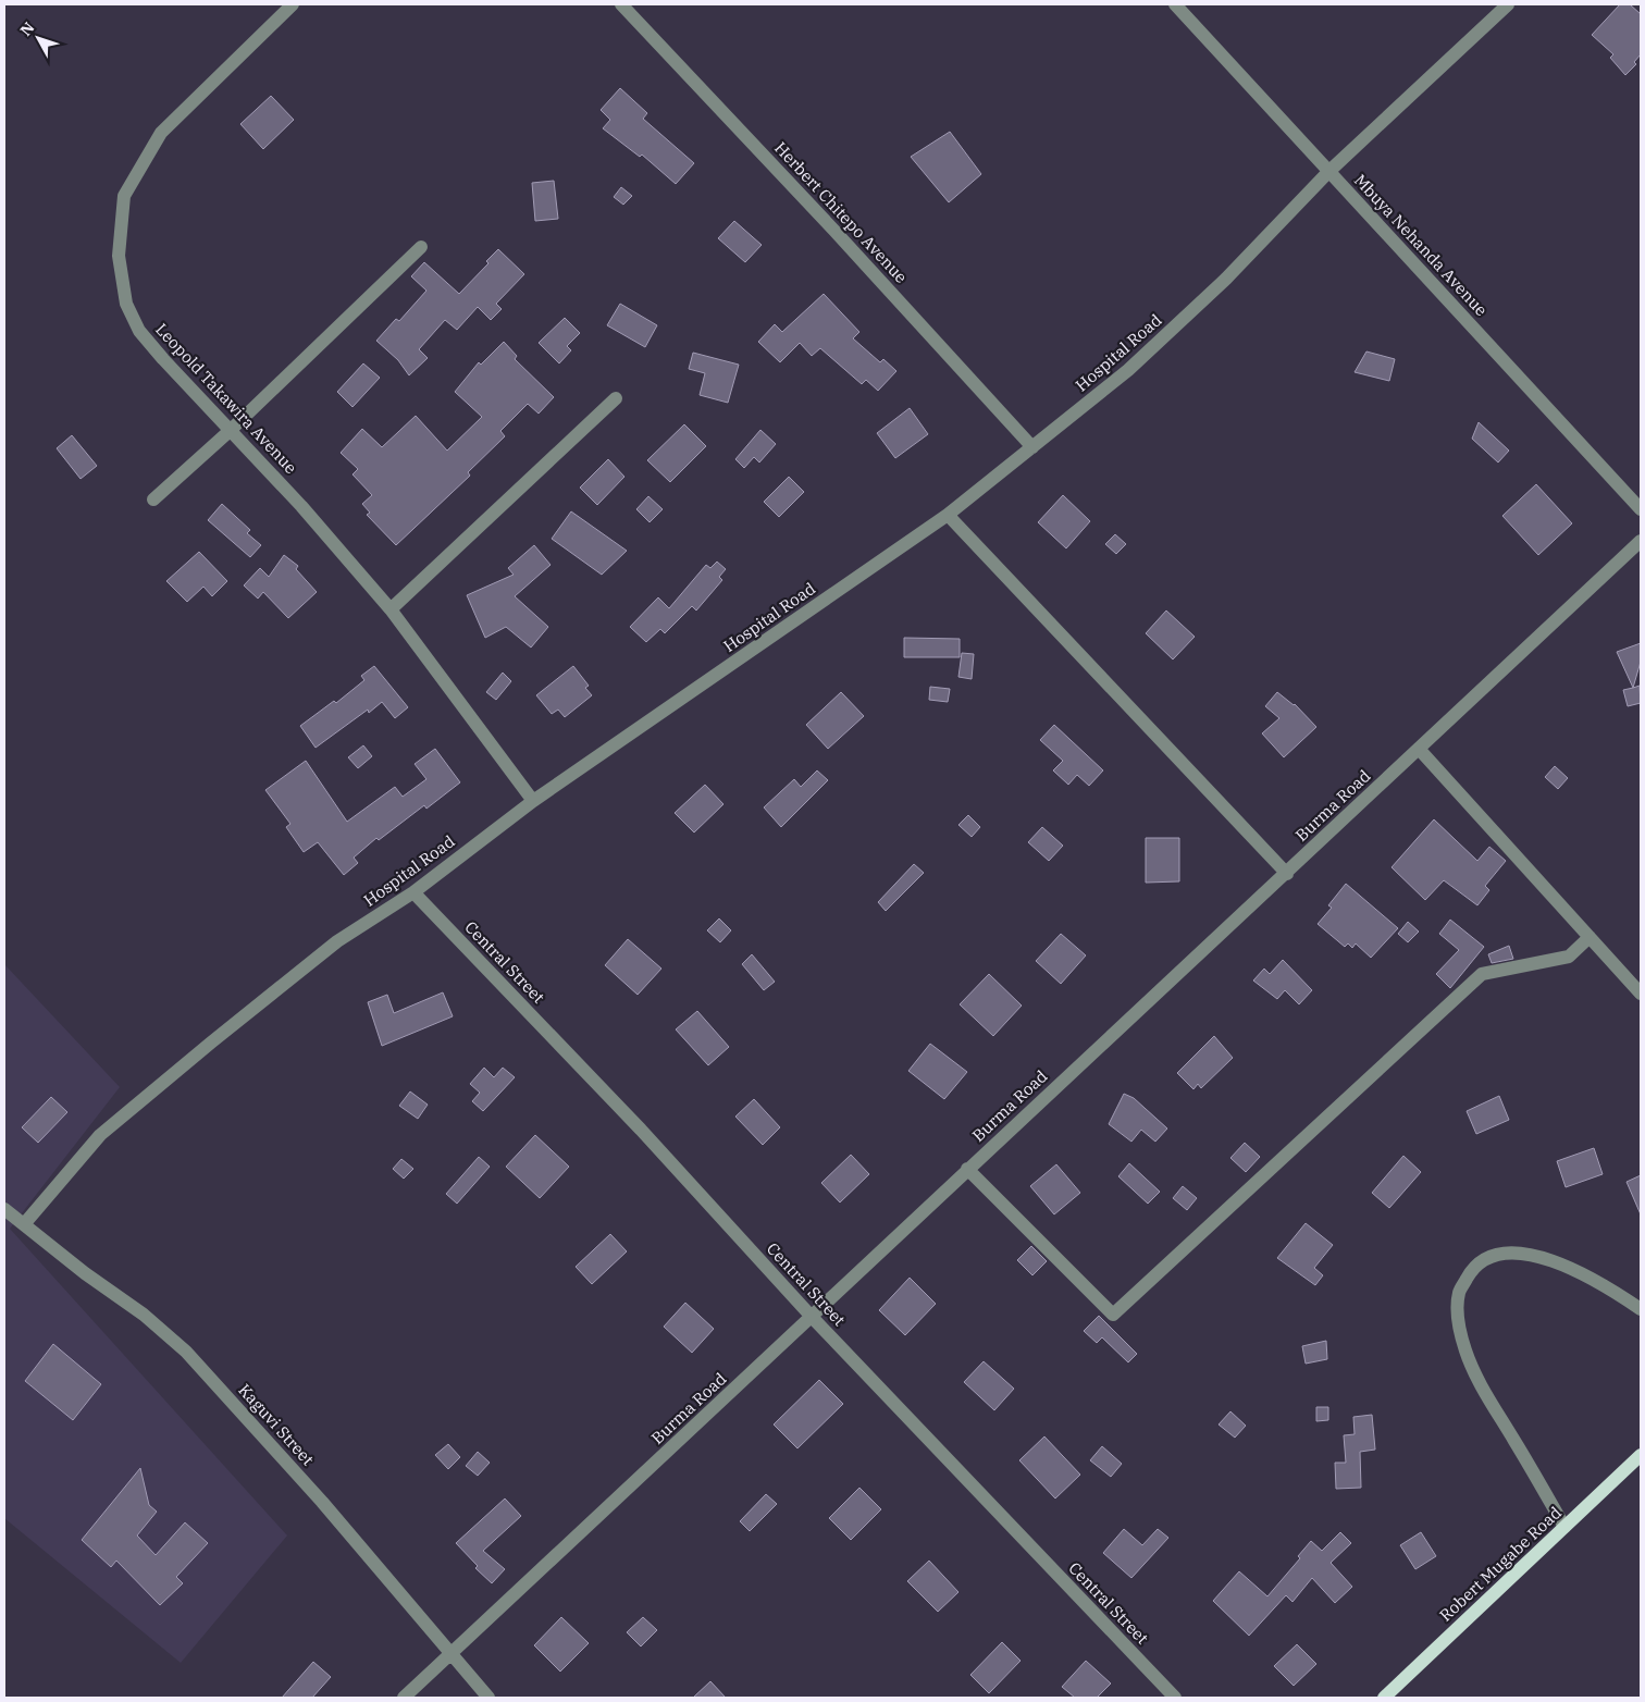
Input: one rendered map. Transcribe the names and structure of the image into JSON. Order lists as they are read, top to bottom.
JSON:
{
  "streets": {
    "main road": ["Robert Mugabe Road"],
    "street": [
      "Herbert Chitepo Avenue",
      "Mbuya Nehanda Avenue",
      "Hospital Road",
      "Leopold Takawira Avenue",
      "Burma Road",
      "Central Street",
      "Kaguvi Street"
    ]
  },
  "crossings": [
    ["Herbert Chitepo Avenue", "Hospital Road"],
    ["Mbuya Nehanda Avenue", "Hospital Road"],
    ["Hospital Road", "Leopold Takawira Avenue"],
    ["Hospital Road", "Central Street"],
    ["Hospital Road", "Kaguvi Street"],
    ["Burma Road", "Central Street"],
    ["Burma Road", "Kaguvi Street"]
  ],
  "north": "top left"
}
